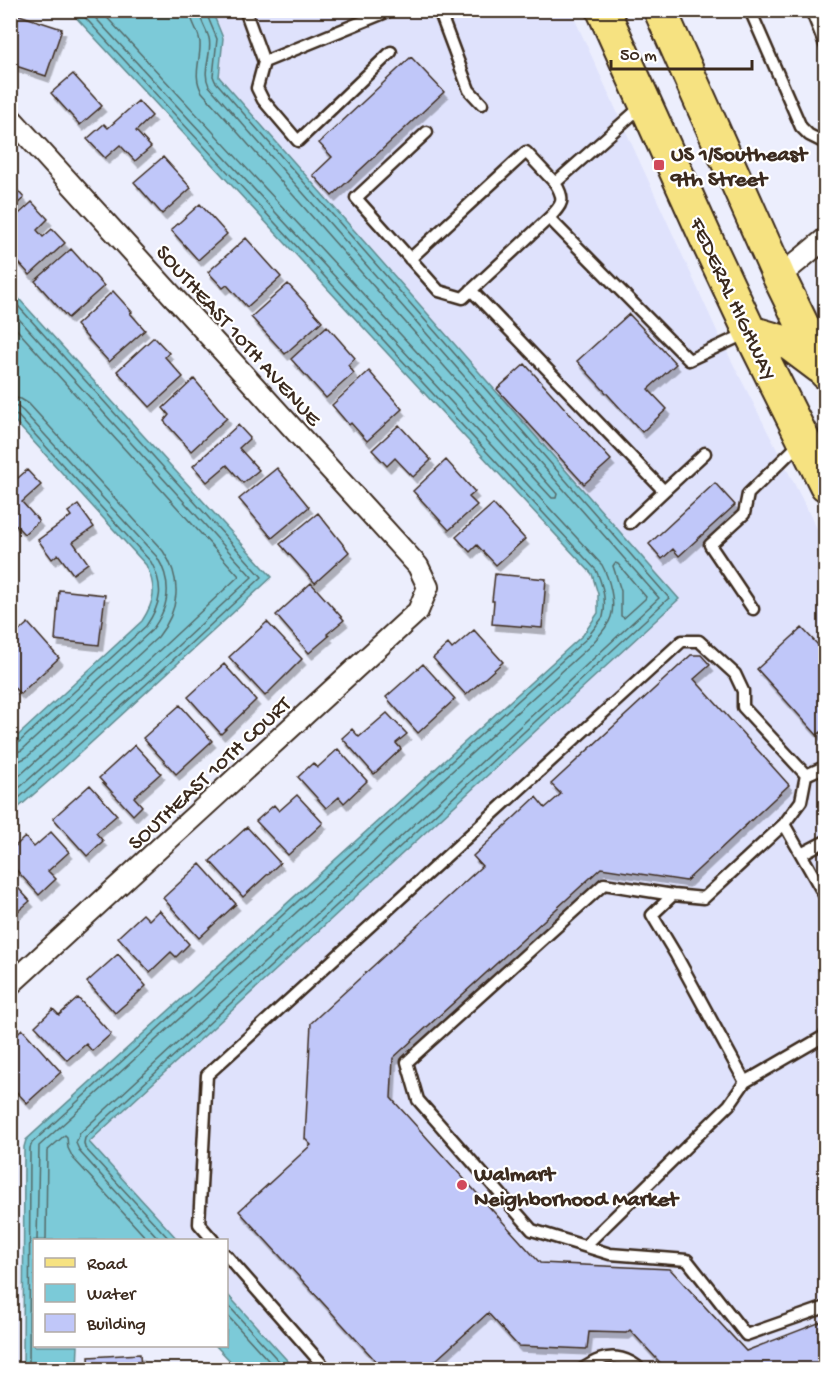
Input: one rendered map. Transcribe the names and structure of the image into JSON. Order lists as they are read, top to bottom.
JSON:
{
  "streets": {
    "main road": ["FEDERAL HIGHWAY"],
    "street": ["SOUTHEAST 10TH AVENUE", "SOUTHEAST 10TH COURT"]
  },
  "crossings": [
    ["SOUTHEAST 10TH AVENUE", "SOUTHEAST 10TH COURT"]
  ],
  "places": {
    "transit": ["US 1/Southeast 9th Street"],
    "other": ["Walmart Neighborhood Market"]
  },
  "legend": ["Road", "Water", "Building"],
  "scale_bar": "50 m"
}
